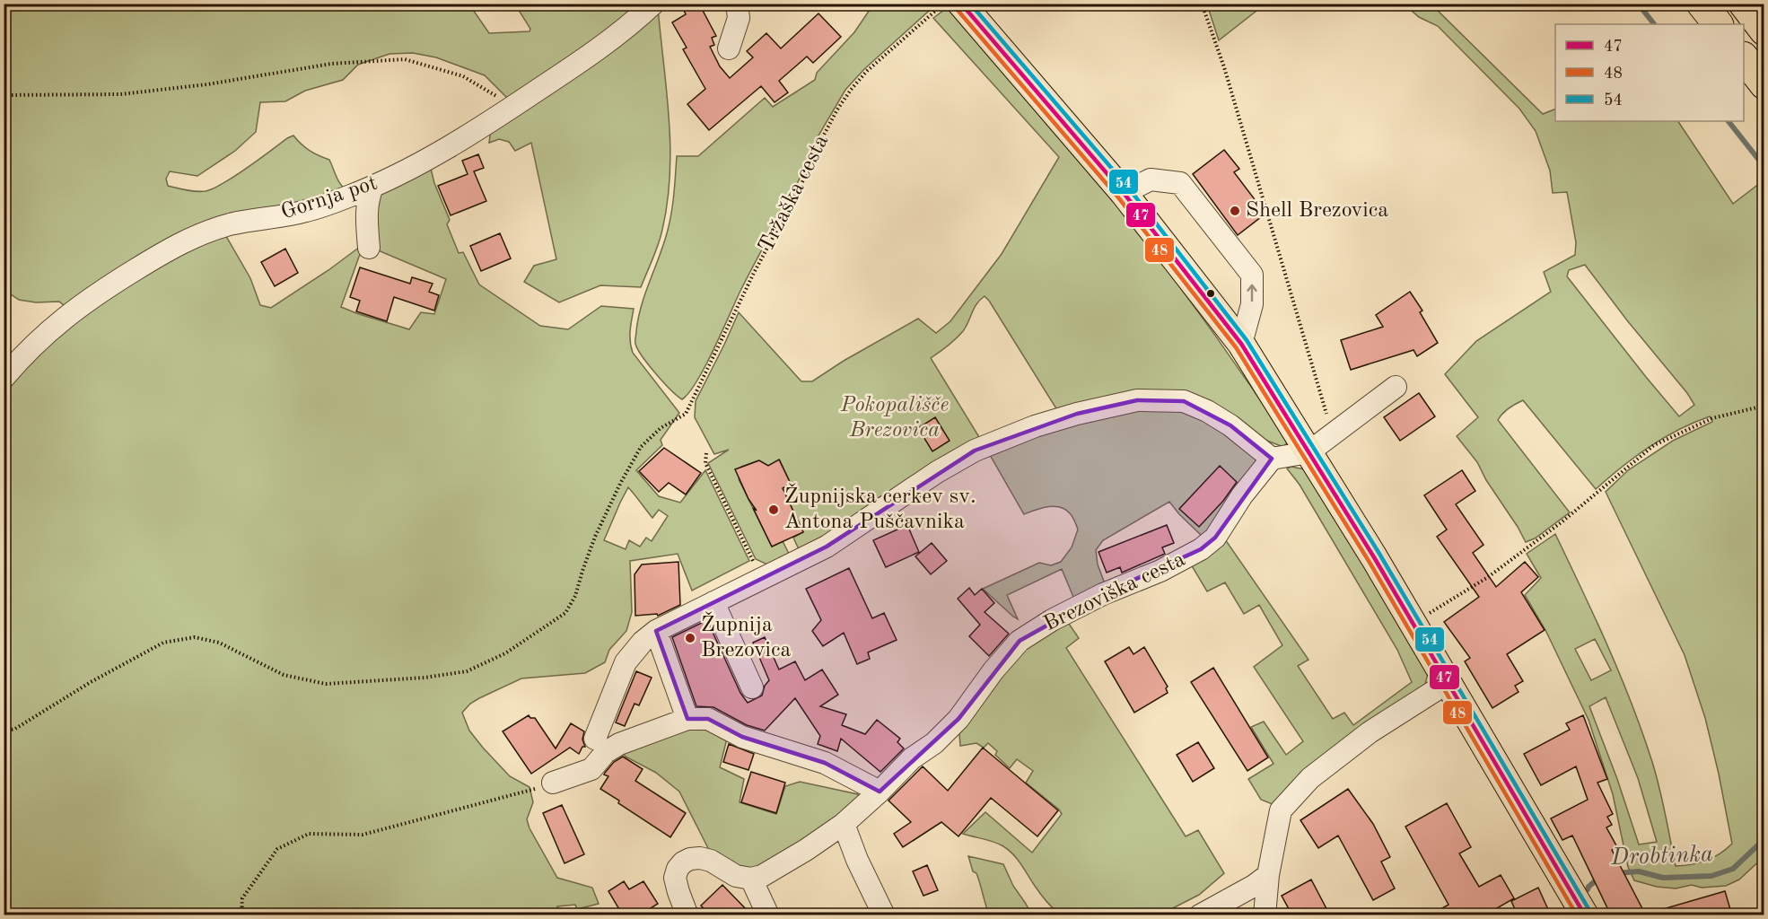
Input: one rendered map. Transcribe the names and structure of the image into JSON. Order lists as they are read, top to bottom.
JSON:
{
  "streets": {
    "street": ["Gornja pot", "Brezoviška cesta"],
    "path": ["Tržaška cesta"]
  },
  "water": ["Drobtinka"],
  "parks": ["Pokopališče Brezovica"],
  "places": ["Shell Brezovica", "Župnijska cerkev sv. Antona Puščavnika", "Župnija Brezovica"],
  "lines": ["transit line 47", "transit line 54", "transit line 48"],
  "legend": ["47", "48", "54"]
}
